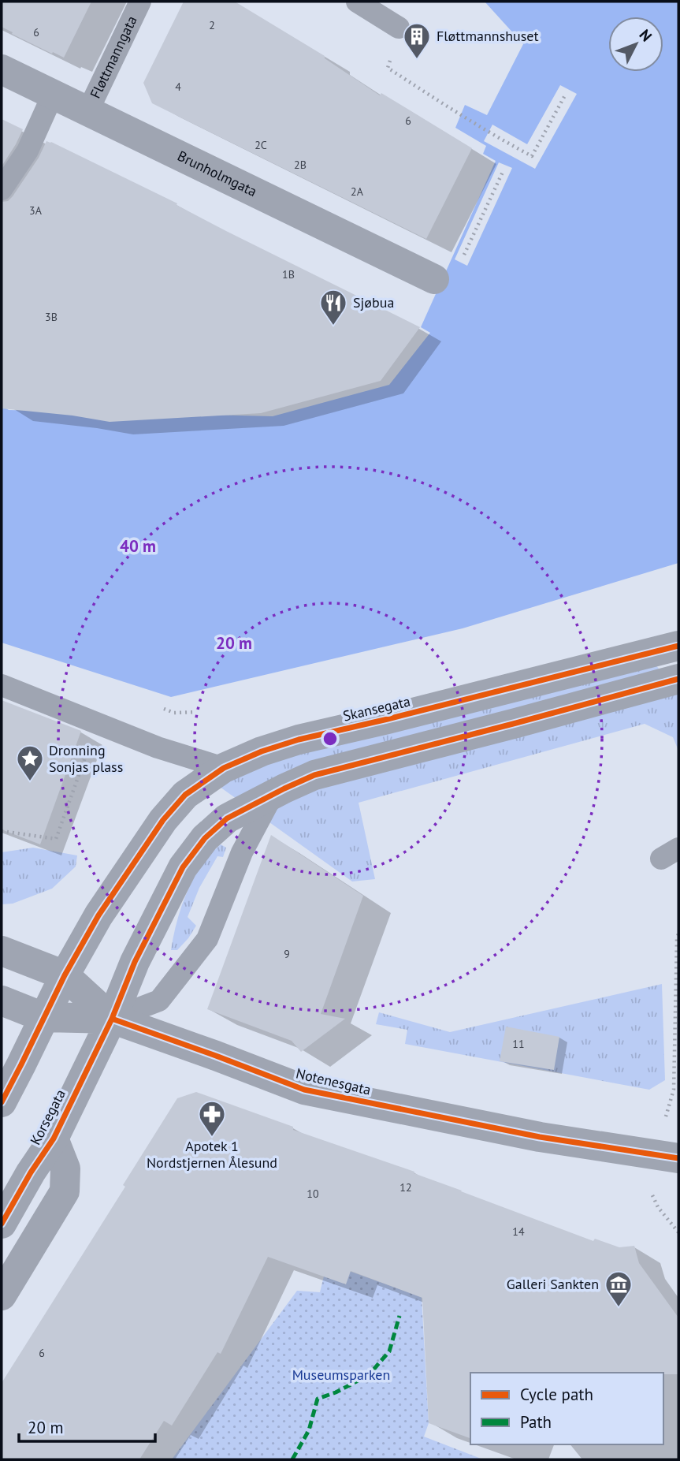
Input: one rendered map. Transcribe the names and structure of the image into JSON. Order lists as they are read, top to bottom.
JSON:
{
  "streets": {
    "street": [
      "Brunholmgata",
      "Skansegata",
      "Notenesgata",
      "Korsegata"
    ],
    "lane": ["Fløttmanngata"]
  },
  "crossings": [
    ["Fløttmanngata", "Brunholmgata"],
    ["Skansegata", "Notenesgata"],
    ["Notenesgata", "Korsegata"]
  ],
  "parks": ["Museumsparken"],
  "places": {
    "building": ["Fløttmannshuset"],
    "restaurant": ["Sjøbua"],
    "place": ["Dronning Sonjas plass"],
    "pharmacy": ["Apotek 1 Nordstjernen Ålesund"],
    "museum": ["Galleri Sankten"]
  },
  "house_numbers": [
    "2",
    "6",
    "4",
    "6",
    "2C",
    "2B",
    "2A",
    "3A",
    "1B",
    "3B",
    "9",
    "11",
    "12",
    "10",
    "14",
    "6"
  ],
  "legend": ["Cycle path", "Path"],
  "scale_bar": "20 m",
  "north": "top right",
  "rings": ["40 m", "20 m"]
}
